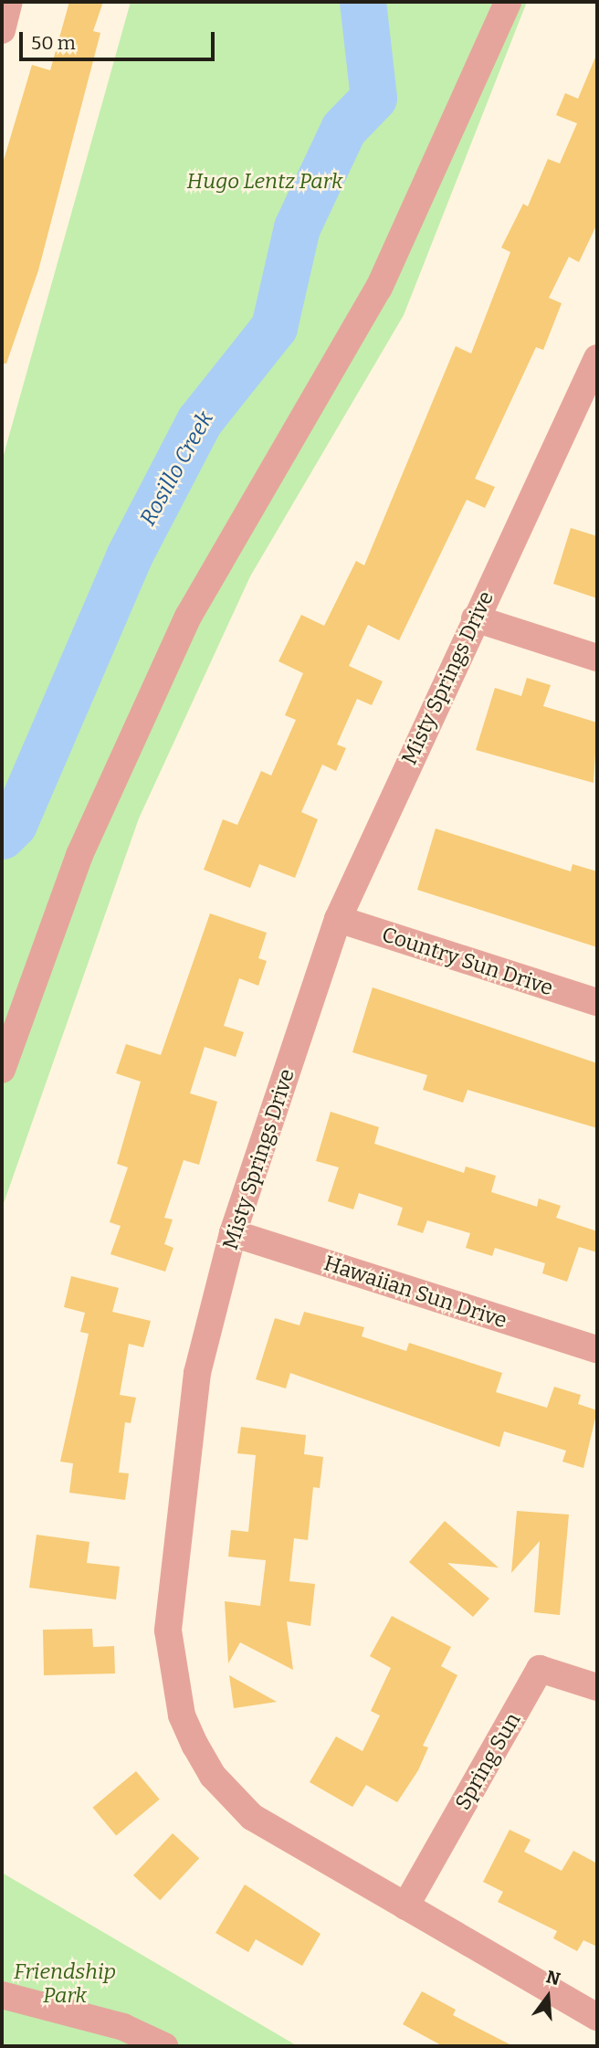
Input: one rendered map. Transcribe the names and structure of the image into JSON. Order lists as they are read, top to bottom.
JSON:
{
  "streets": {
    "street": [
      "Misty Springs Drive",
      "Country Sun Drive",
      "Hawaiian Sun Drive",
      "Spring Sun"
    ]
  },
  "crossings": [
    ["Misty Springs Drive", "Country Sun Drive"],
    ["Misty Springs Drive", "Hawaiian Sun Drive"],
    ["Misty Springs Drive", "Spring Sun"]
  ],
  "water": ["Rosillo Creek"],
  "parks": ["Hugo Lentz Park", "Friendship Park"],
  "scale_bar": "50 m",
  "north": "top"
}
